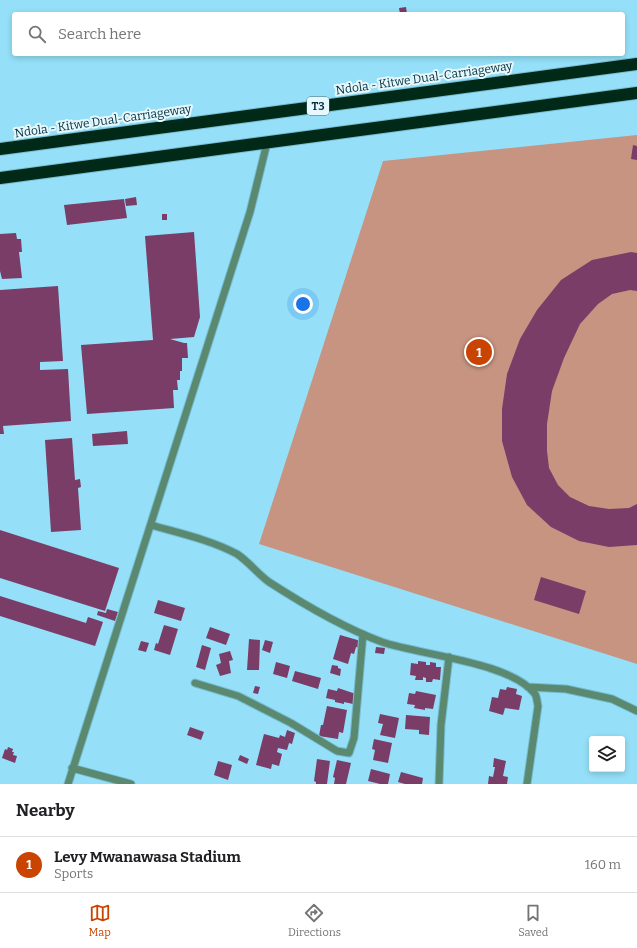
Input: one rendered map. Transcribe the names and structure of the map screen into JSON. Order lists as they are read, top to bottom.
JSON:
{
  "streets": {
    "highway": ["Ndola - Kitwe Dual-Carriageway", "T3"]
  },
  "page": {
    "search": "Search here",
    "pins": "1",
    "heading": "Nearby",
    "list": [
      {
        "mark": "1",
        "name": "Levy Mwanawasa Stadium",
        "note": "Sports",
        "value": "160 m"
      }
    ],
    "nav": ["Map", "Directions", "Saved"]
  }
}
